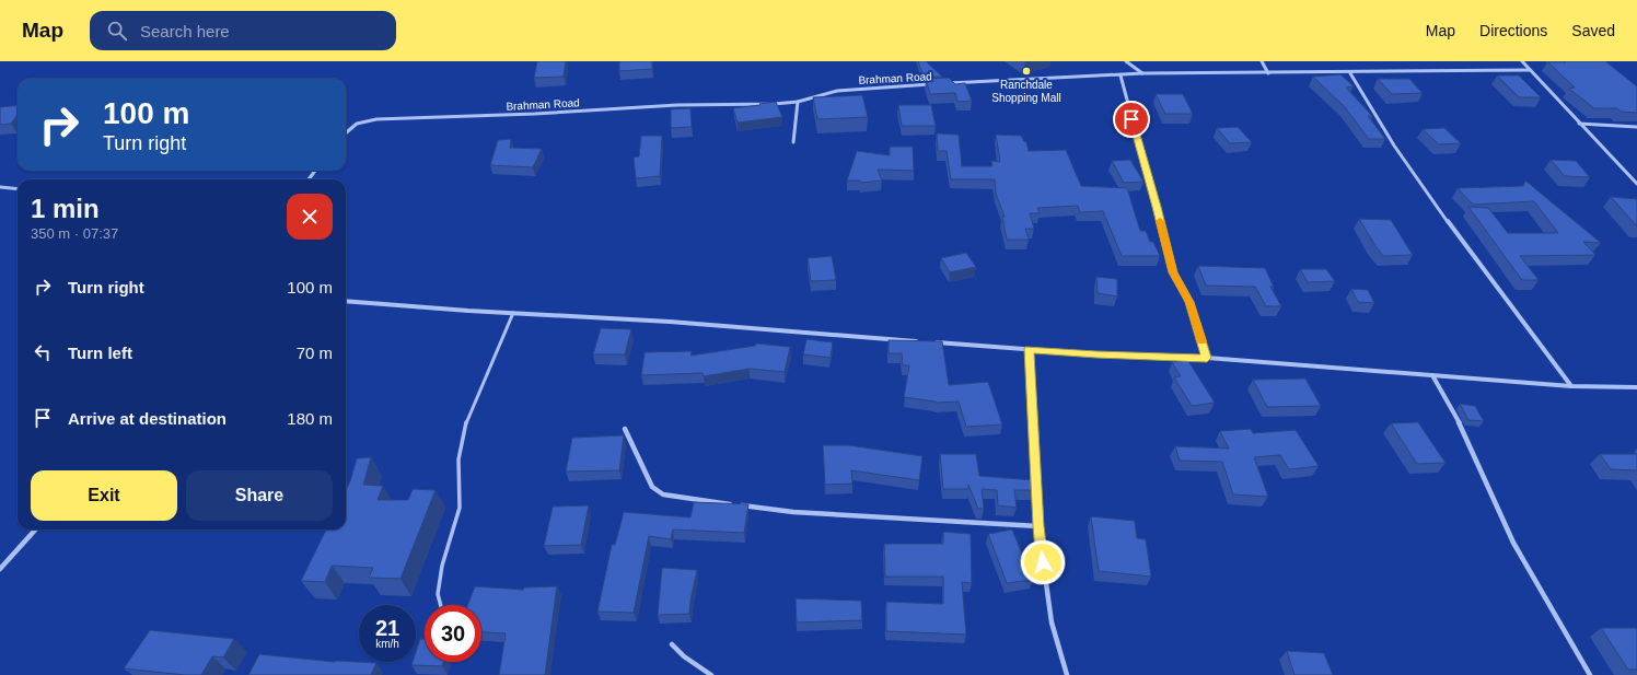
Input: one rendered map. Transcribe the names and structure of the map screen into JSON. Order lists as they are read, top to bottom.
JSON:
{
  "streets": {
    "street": ["Brahman Road"]
  },
  "places": ["Ranchdale Shopping Mall"],
  "page": {
    "header": "Map",
    "search": "Search here",
    "nav": ["Map", "Directions", "Saved"],
    "turn": ["100 m", "Turn right"],
    "heading": ["1 min", "350 m · 07:37"],
    "list": [
      {
        "name": "Turn right",
        "value": "100 m"
      },
      {
        "name": "Turn left",
        "value": "70 m"
      },
      {
        "name": "Arrive at destination",
        "value": "180 m"
      }
    ],
    "buttons": ["Exit", "Share"],
    "speed": "21 km/h",
    "limit": "30"
  }
}
